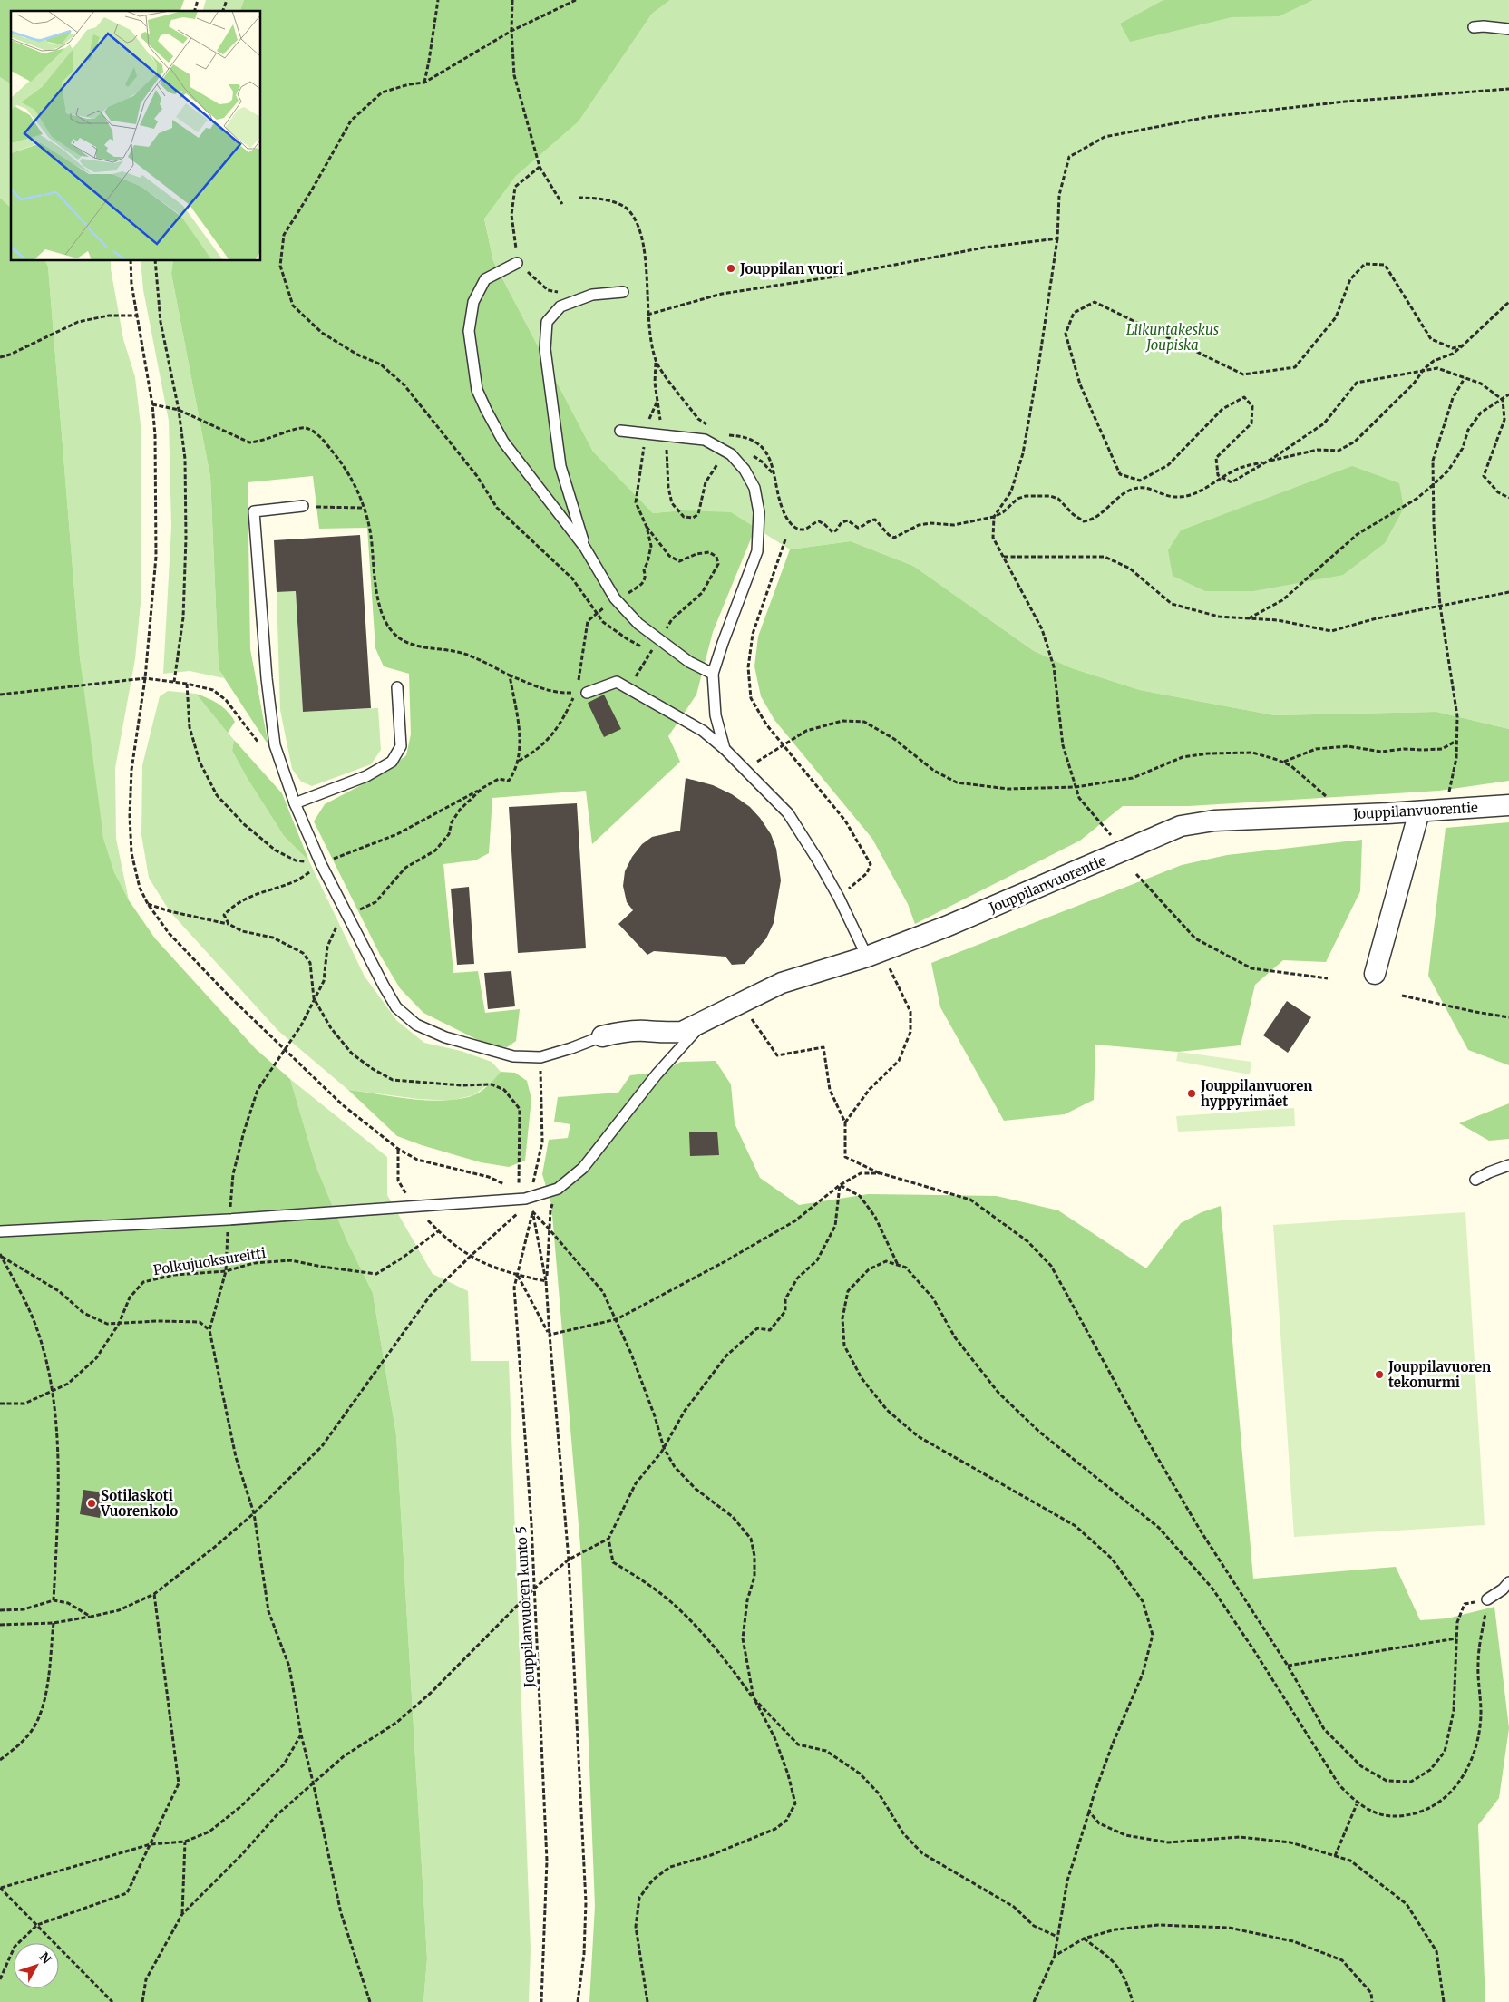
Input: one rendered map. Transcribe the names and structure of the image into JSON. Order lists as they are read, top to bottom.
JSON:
{
  "streets": {
    "street": ["Jouppilanvuorentie"],
    "path": ["Polkujuoksureitti", "Jouppilanvuoren kunto 5"]
  },
  "parks": ["Liikuntakeskus Joupiska"],
  "places": [
    "Jouppilan vuori",
    "Jouppilanvuoren hyppyrimäet",
    "Jouppilavuoren tekonurmi",
    "Sotilaskoti Vuorenkolo"
  ],
  "north": "top right"
}
